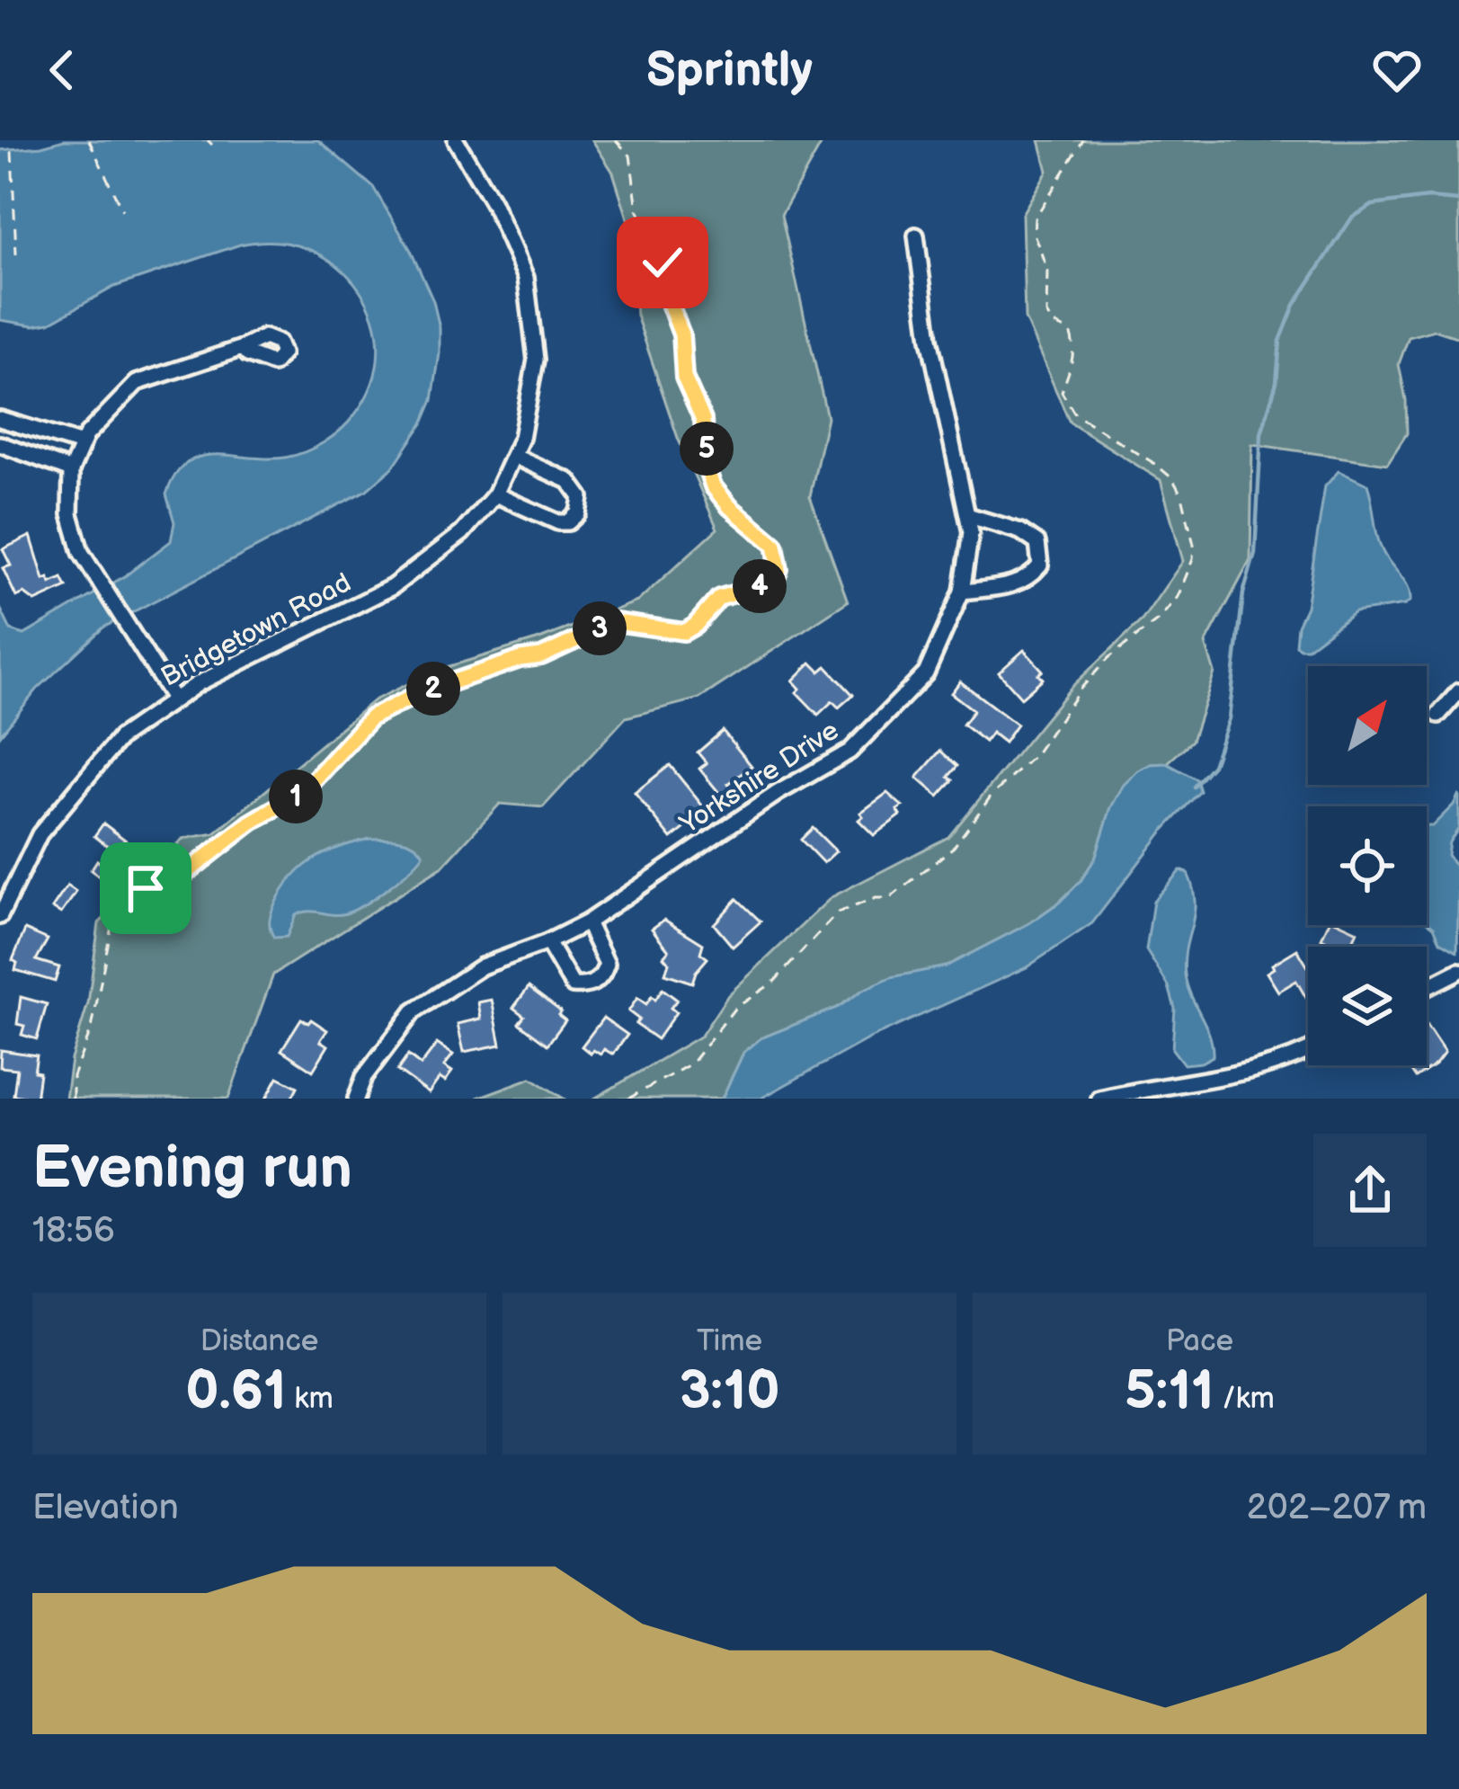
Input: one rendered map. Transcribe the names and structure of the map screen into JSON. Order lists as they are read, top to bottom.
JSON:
{
  "streets": {
    "street": ["Bridgetown Road", "Yorkshire Drive"]
  },
  "north": "top right",
  "page": {
    "header": "Sprintly",
    "pins": [
      "5",
      "4",
      "3",
      "2",
      "1"
    ],
    "heading": ["Evening run", "18:56"],
    "stats": [
      ["Distance", "0.61 km"],
      ["Time", "3:10"],
      ["Pace", "5:11 /km"]
    ],
    "chart": ["Elevation", "202–207 m"]
  }
}
